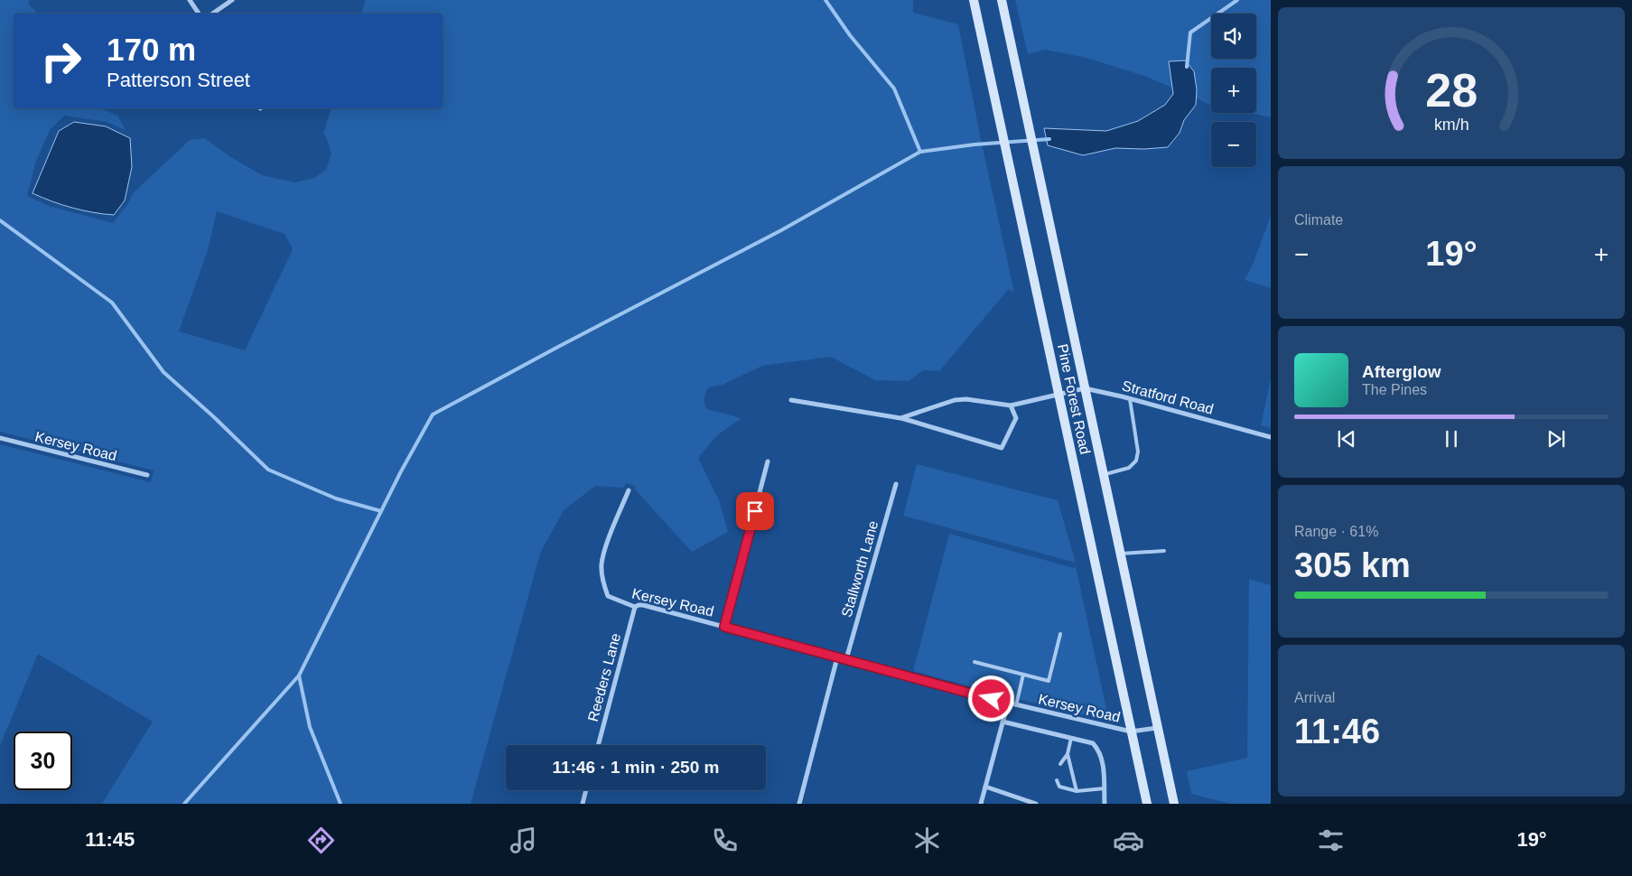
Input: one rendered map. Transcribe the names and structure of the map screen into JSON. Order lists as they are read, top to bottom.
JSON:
{
  "streets": {
    "main road": ["Pine Forest Road"],
    "street": [
      "Stratford Road",
      "Kersey Road",
      "Stallworth Lane",
      "Reeders Lane"
    ]
  },
  "crossings": [
    ["Stratford Road", "Pine Forest Road"],
    ["Pine Forest Road", "Kersey Road"],
    ["Kersey Road", "Stallworth Lane"],
    ["Kersey Road", "Reeders Lane"]
  ],
  "page": {
    "map_buttons": ["+", "−"],
    "turn": ["170 m", "Patterson Street"],
    "tile": [
      "Climate",
      ["Range · 61%", "305 km"],
      ["Arrival", "11:46"]
    ],
    "heat": ["−", "19°", "+"],
    "song": ["Afterglow", "The Pines"],
    "limit": "30",
    "trip": "11:46 · 1 min · 250 m",
    "tabs": ["11:45", "19°"],
    "gauge": ["28", "km/h"]
  }
}
